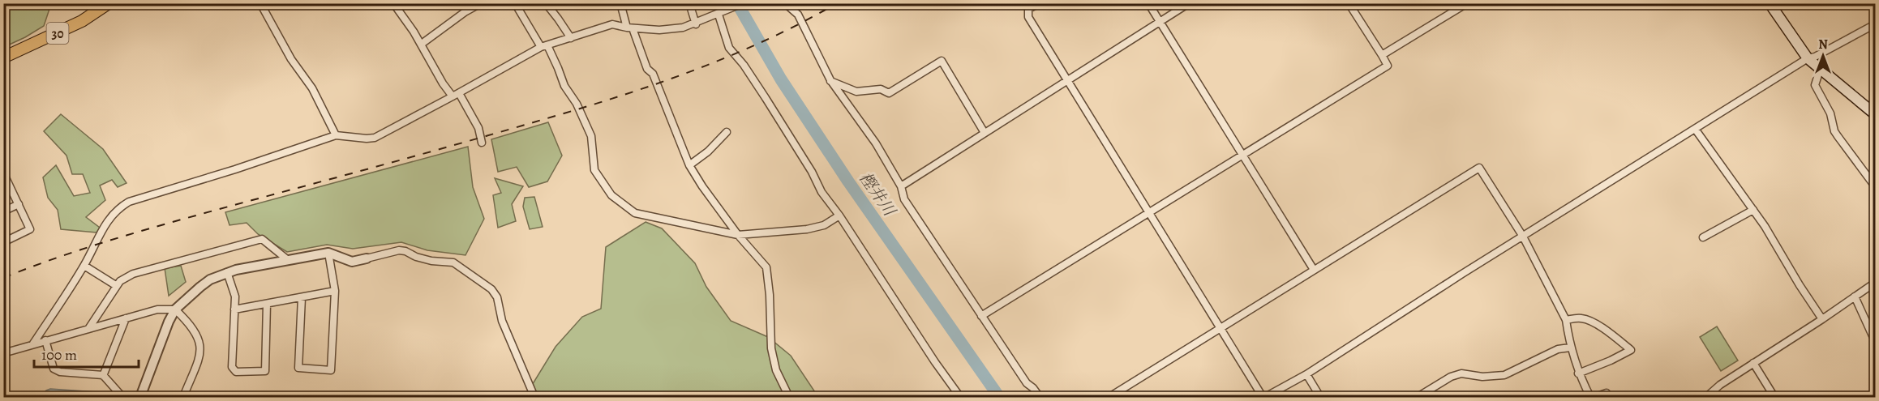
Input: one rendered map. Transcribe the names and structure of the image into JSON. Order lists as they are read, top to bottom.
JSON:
{
  "streets": {
    "main road": ["30"]
  },
  "water": ["樫井川"],
  "scale_bar": "100 m",
  "north": "top"
}
